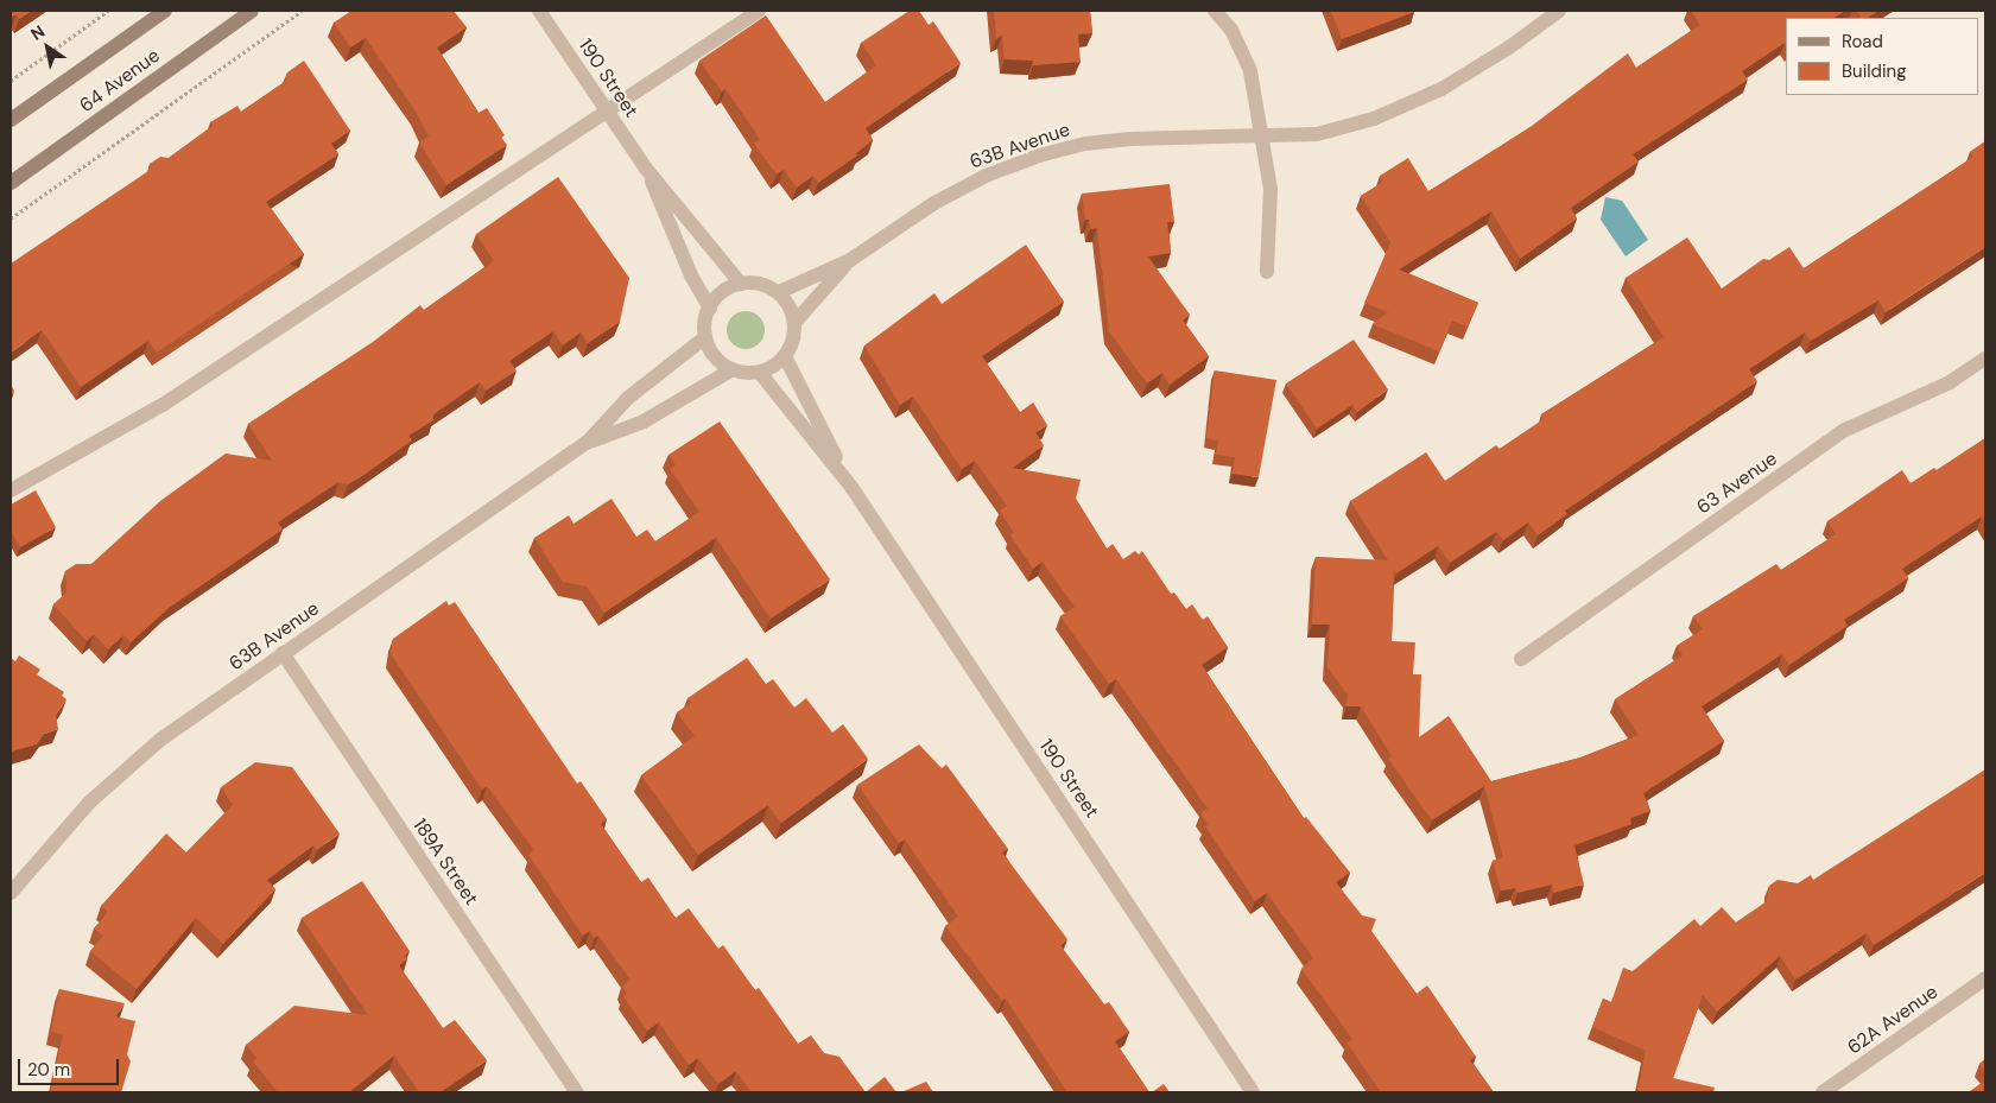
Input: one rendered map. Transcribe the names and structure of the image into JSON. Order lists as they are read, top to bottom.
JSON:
{
  "streets": {
    "main road": ["64 Avenue"],
    "street": [
      "190 Street",
      "63B Avenue",
      "63 Avenue",
      "189A Street",
      "62A Avenue"
    ]
  },
  "crossings": [
    ["190 Street", "63B Avenue"],
    ["63B Avenue", "189A Street"]
  ],
  "legend": ["Road", "Building"],
  "scale_bar": "20 m",
  "north": "top left"
}
